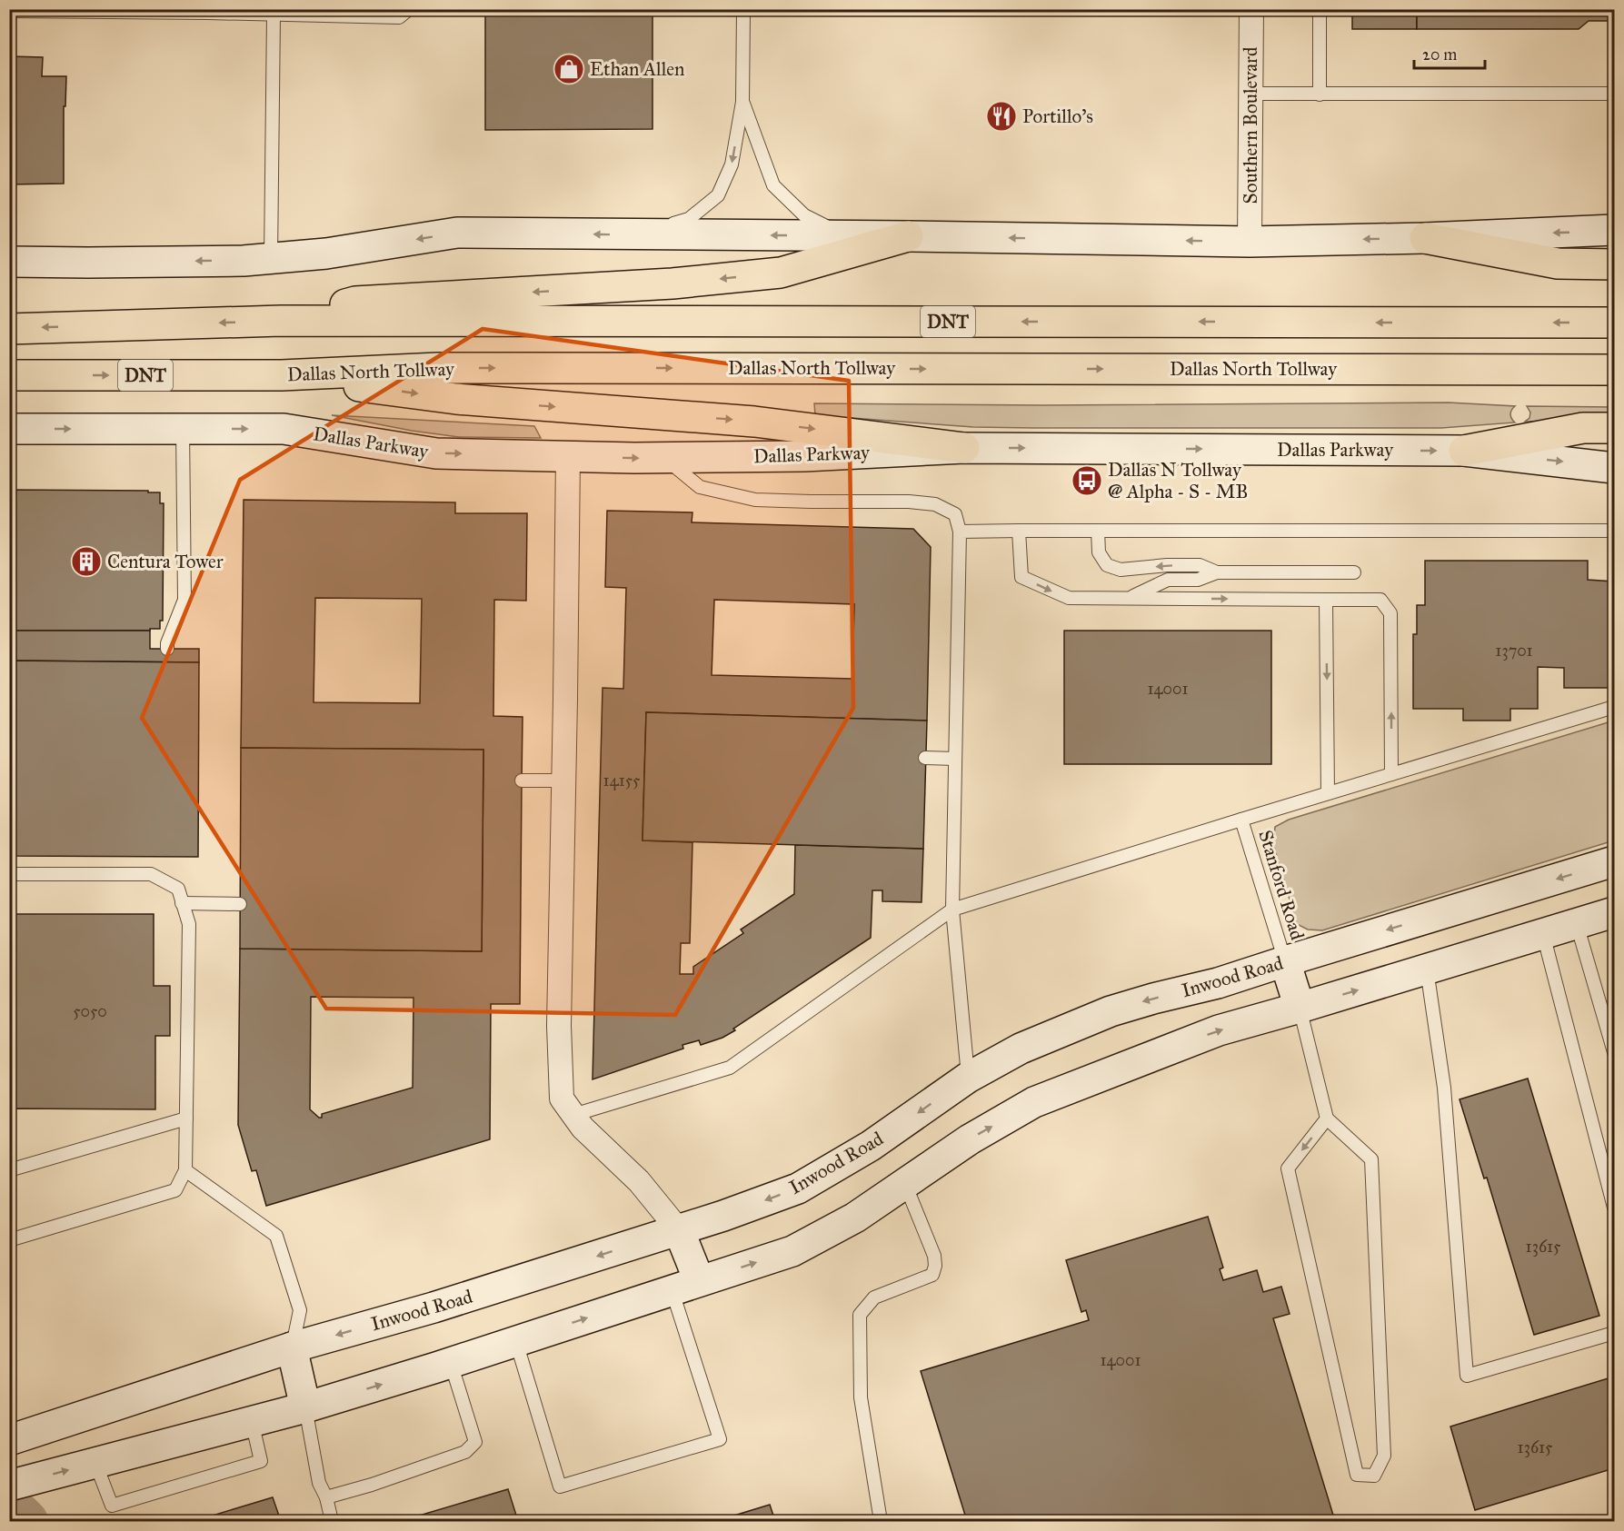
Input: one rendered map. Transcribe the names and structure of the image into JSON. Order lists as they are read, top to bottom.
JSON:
{
  "streets": {
    "highway": ["DNT", "Dallas North Tollway"],
    "main road": ["Dallas Parkway", "Inwood Road"],
    "street": ["Southern Boulevard"],
    "lane": ["Stanford Road"]
  },
  "crossings": [
    ["Stanford Road", "Inwood Road"]
  ],
  "places": {
    "shop": ["Ethan Allen"],
    "restaurant": ["Portillo's"],
    "bus stop": ["Dallas N Tollway @ Alpha - S - MB"],
    "building": ["Centura Tower"]
  },
  "house_numbers": [
    "13701",
    "14001",
    "14155",
    "5050",
    "13615",
    "14001",
    "13615"
  ],
  "scale_bar": "20 m"
}
